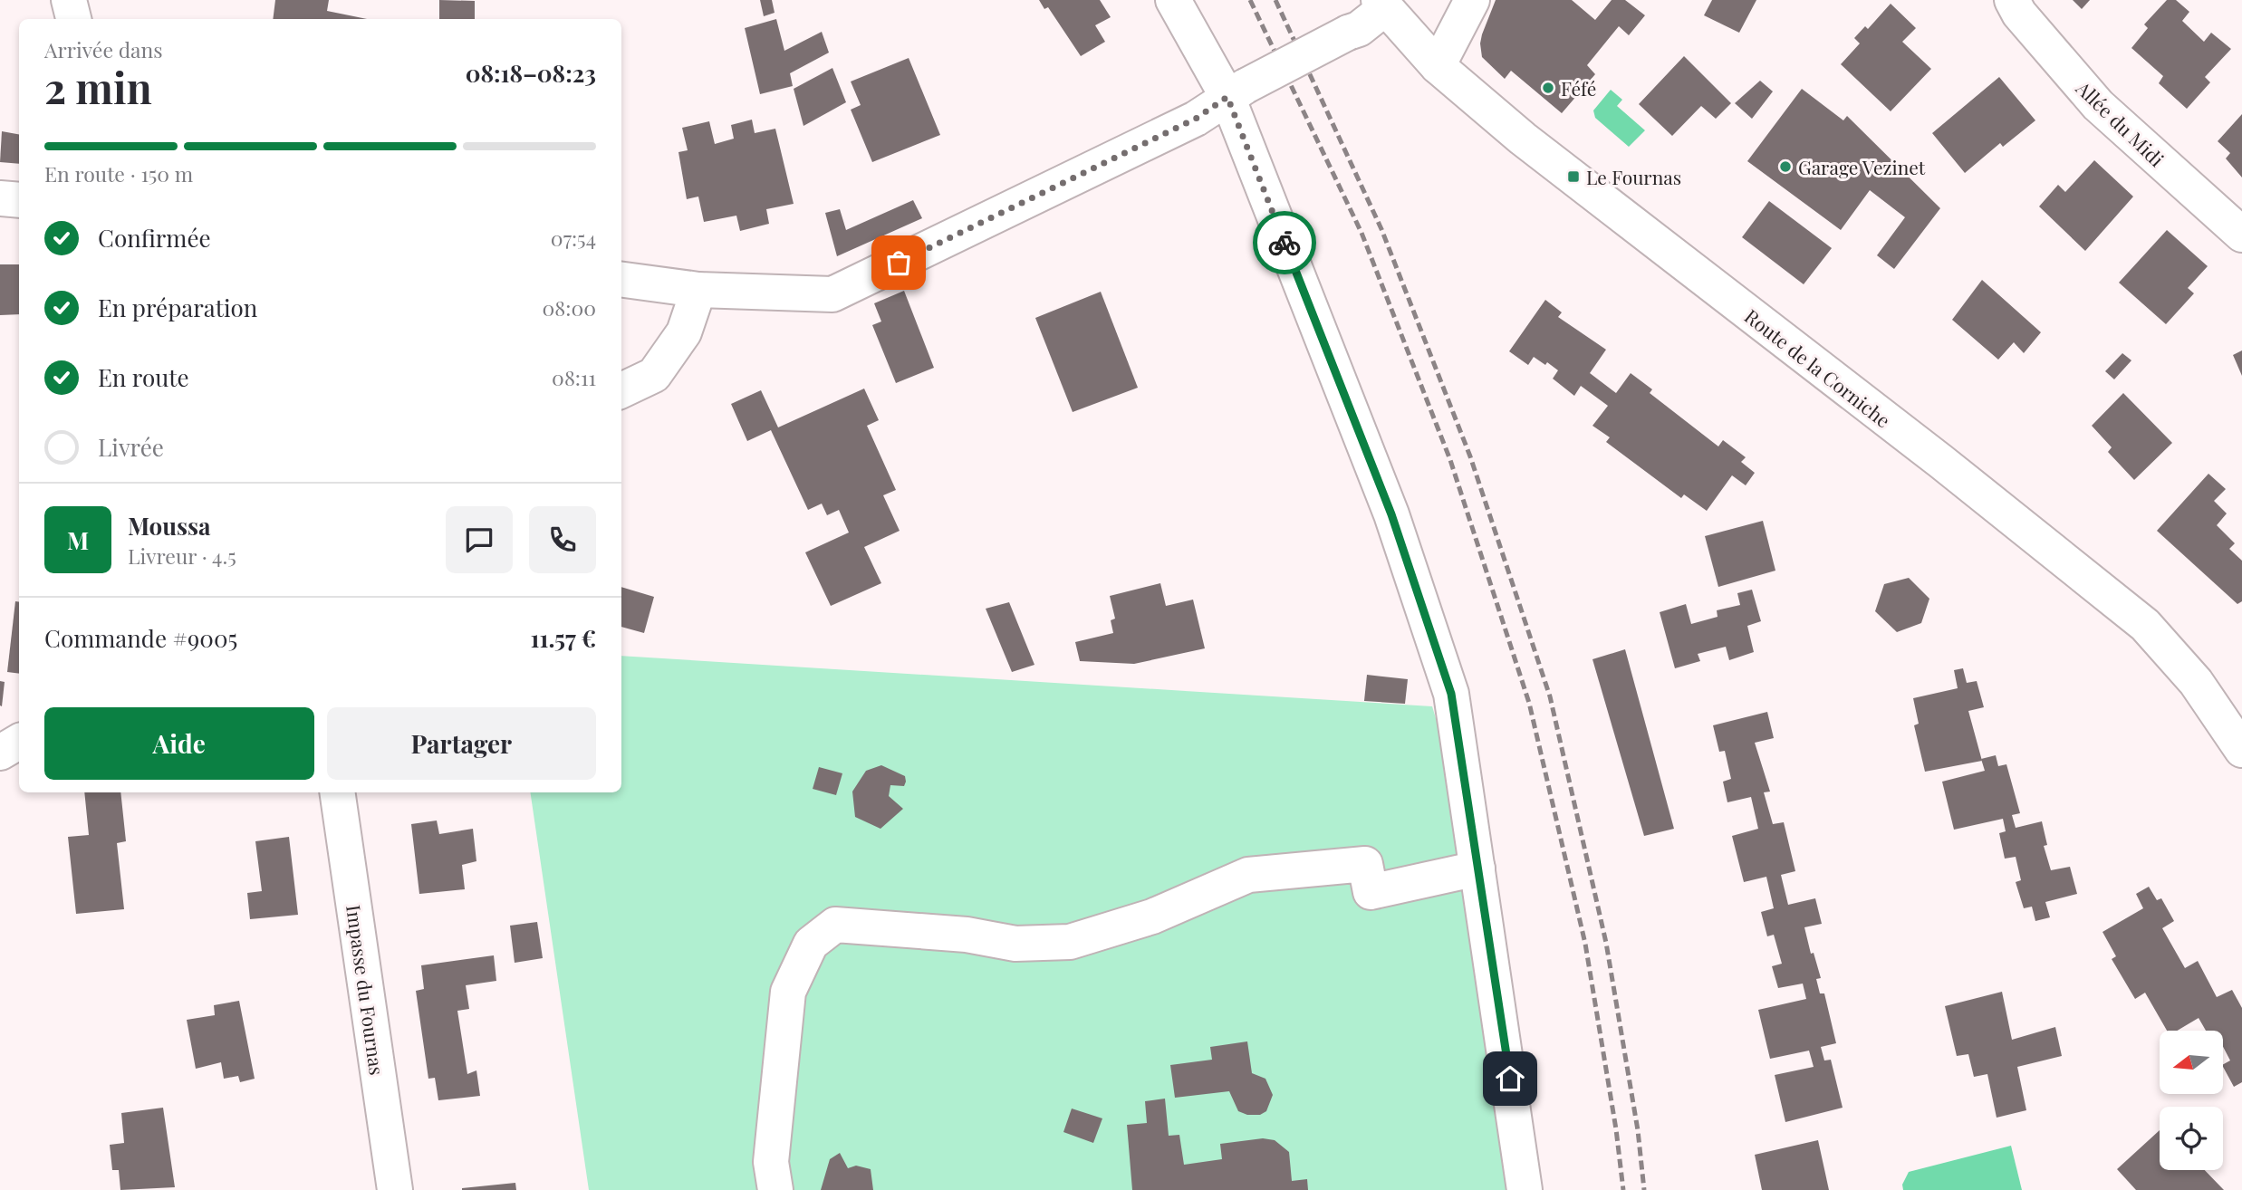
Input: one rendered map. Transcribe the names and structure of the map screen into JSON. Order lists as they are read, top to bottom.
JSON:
{
  "streets": {
    "street": ["Allée du Midi", "Route de la Corniche", "Impasse du Fournas"]
  },
  "places": {
    "other": ["Féfé", "Garage Vezinet"],
    "transit": ["Le Fournas"]
  },
  "north": "left",
  "page": {
    "heading": ["2 min", "Arrivée dans", "08:18–08:23"],
    "panel": [
      "Moussa",
      "Livreur · 4.5",
      "Commande #9005",
      "11.57 €"
    ],
    "bar": "En route · 150 m",
    "list": [
      ["Confirmée", "07:54"],
      ["En préparation", "08:00"],
      ["En route", "08:11"],
      "Livrée"
    ],
    "round": "M",
    "buttons": ["Aide", "Partager"]
  }
}
